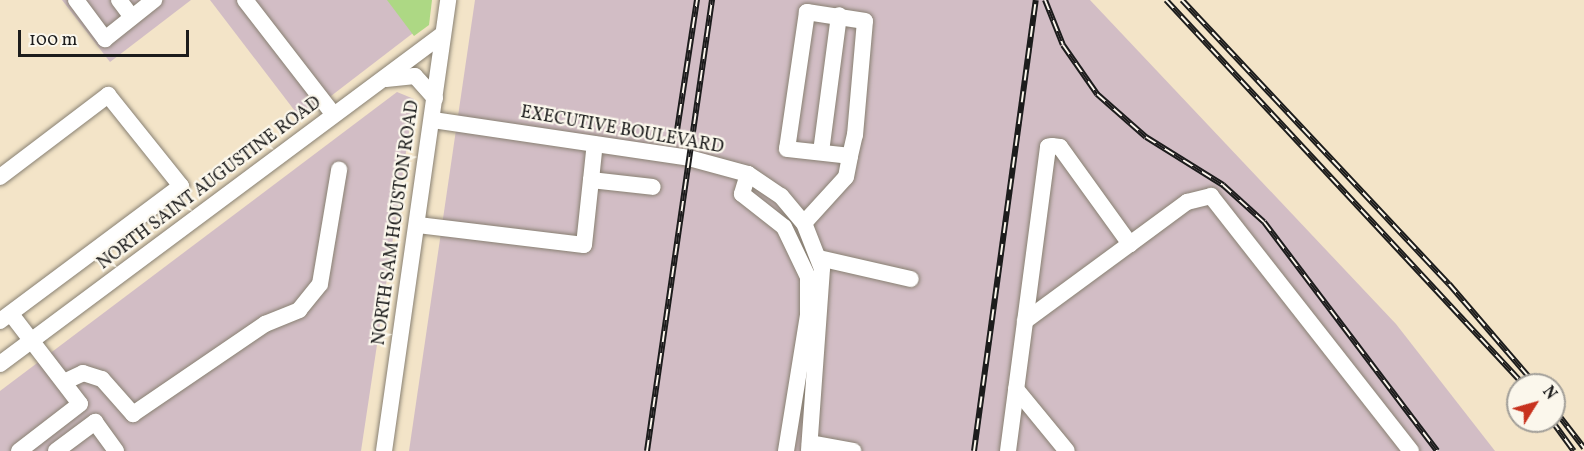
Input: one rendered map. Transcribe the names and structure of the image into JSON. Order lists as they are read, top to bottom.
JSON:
{
  "streets": {
    "street": ["EXECUTIVE BOULEVARD", "NORTH SAINT AUGUSTINE ROAD", "NORTH SAM HOUSTON ROAD"]
  },
  "crossings": [
    ["EXECUTIVE BOULEVARD", "NORTH SAM HOUSTON ROAD"],
    ["NORTH SAINT AUGUSTINE ROAD", "NORTH SAM HOUSTON ROAD"]
  ],
  "scale_bar": "100 m",
  "north": "top right"
}
